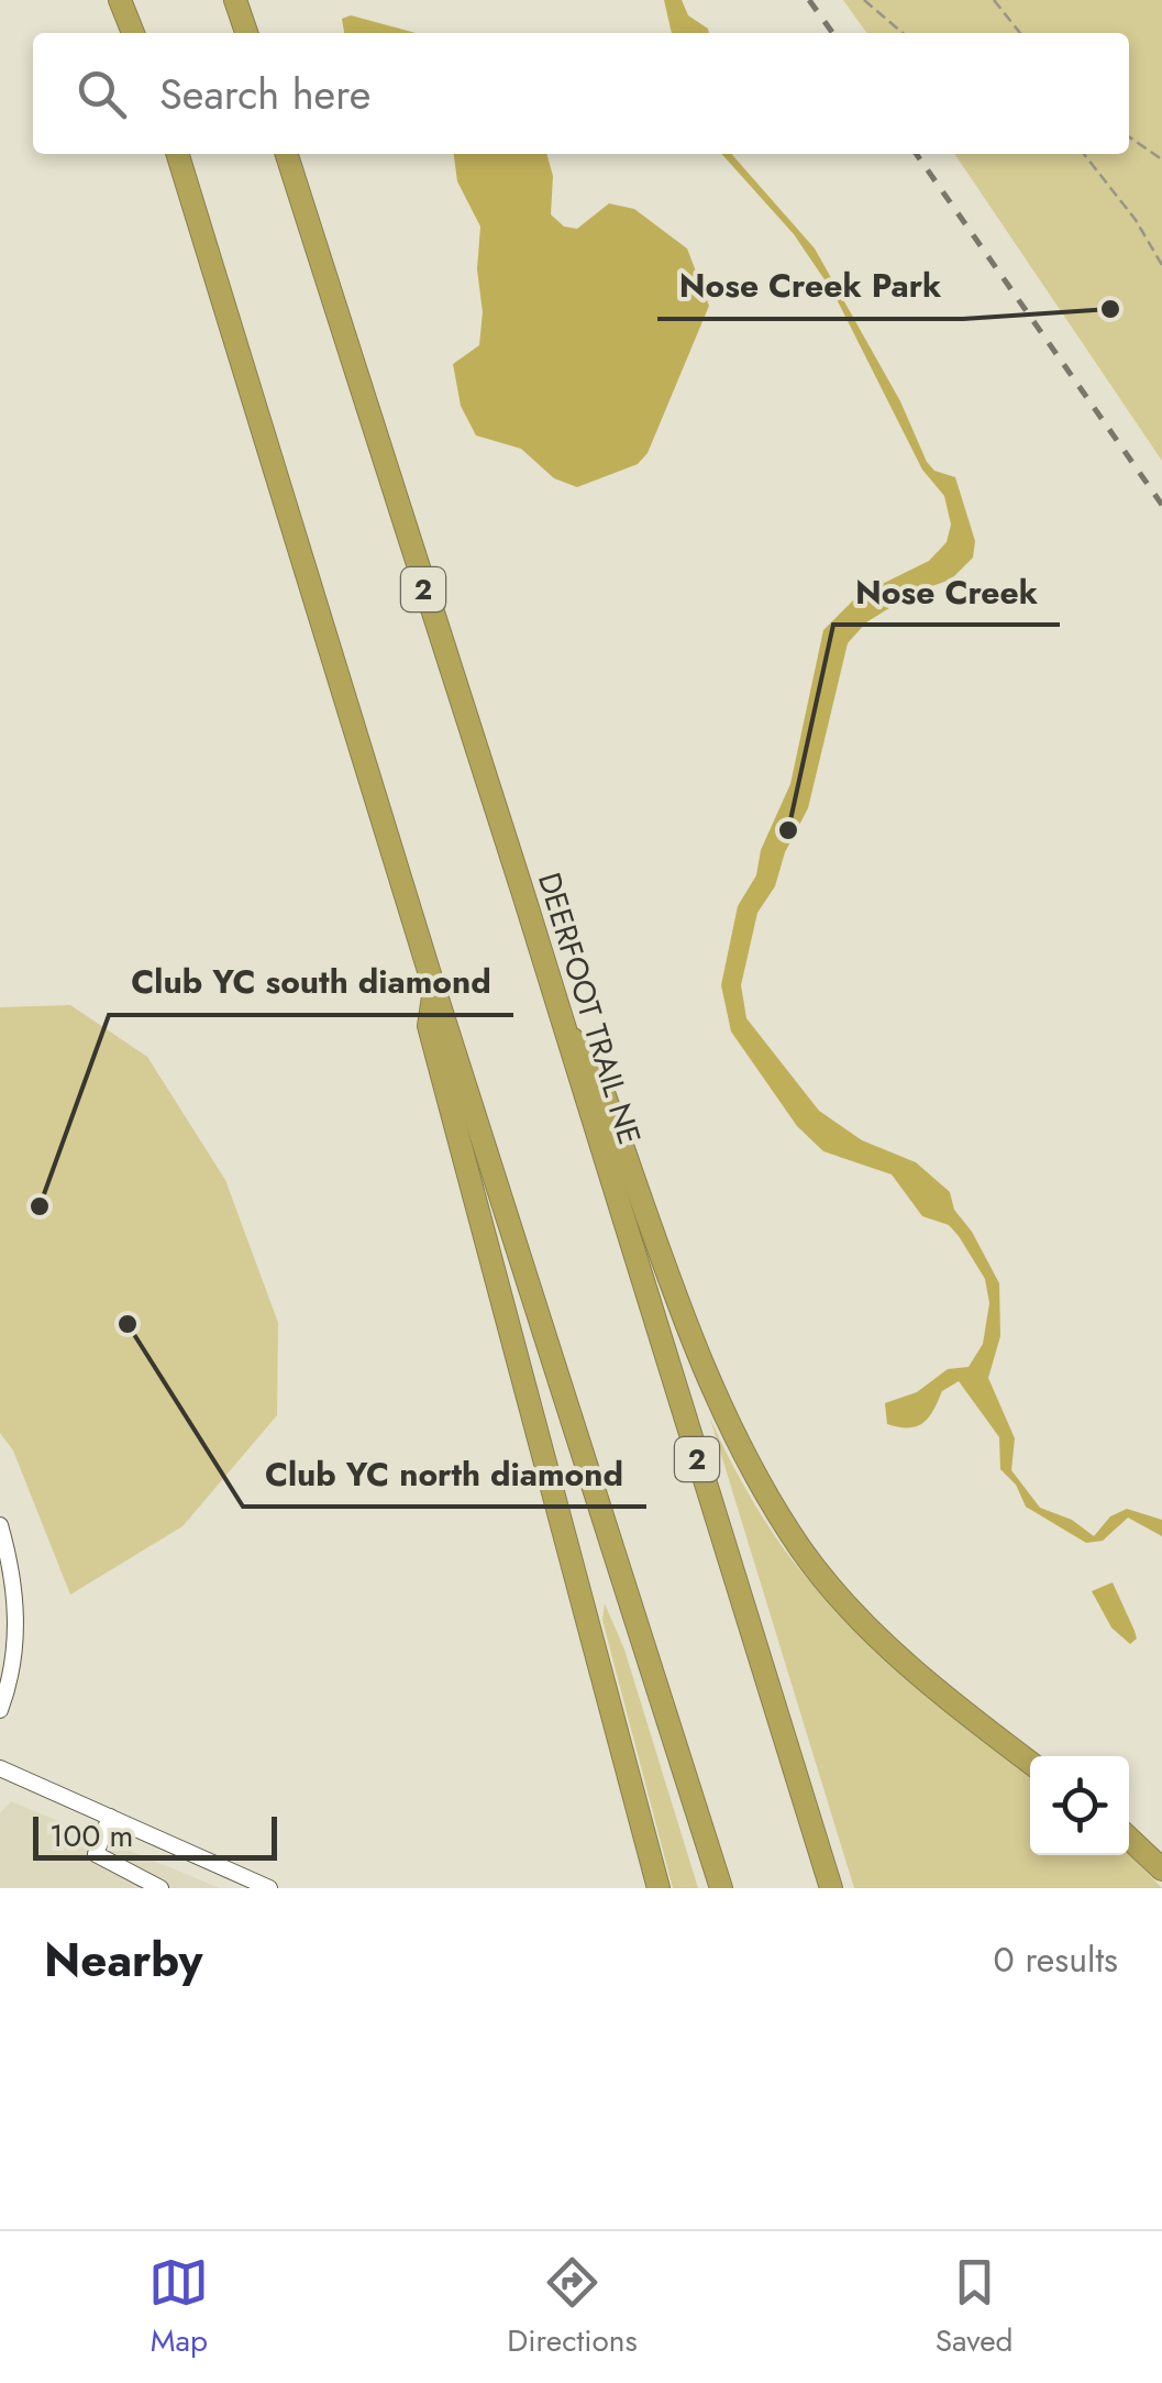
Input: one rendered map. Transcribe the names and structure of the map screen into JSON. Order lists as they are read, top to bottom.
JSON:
{
  "streets": {
    "highway": ["2", "DEERFOOT TRAIL NE"]
  },
  "places": [
    "Nose Creek Park",
    "Nose Creek",
    "Club YC south diamond",
    "Club YC north diamond"
  ],
  "scale_bar": "100 m",
  "page": {
    "search": "Search here",
    "scale": "100 m",
    "heading": ["Nearby", "0 results"],
    "nav": ["Map", "Directions", "Saved"]
  }
}
